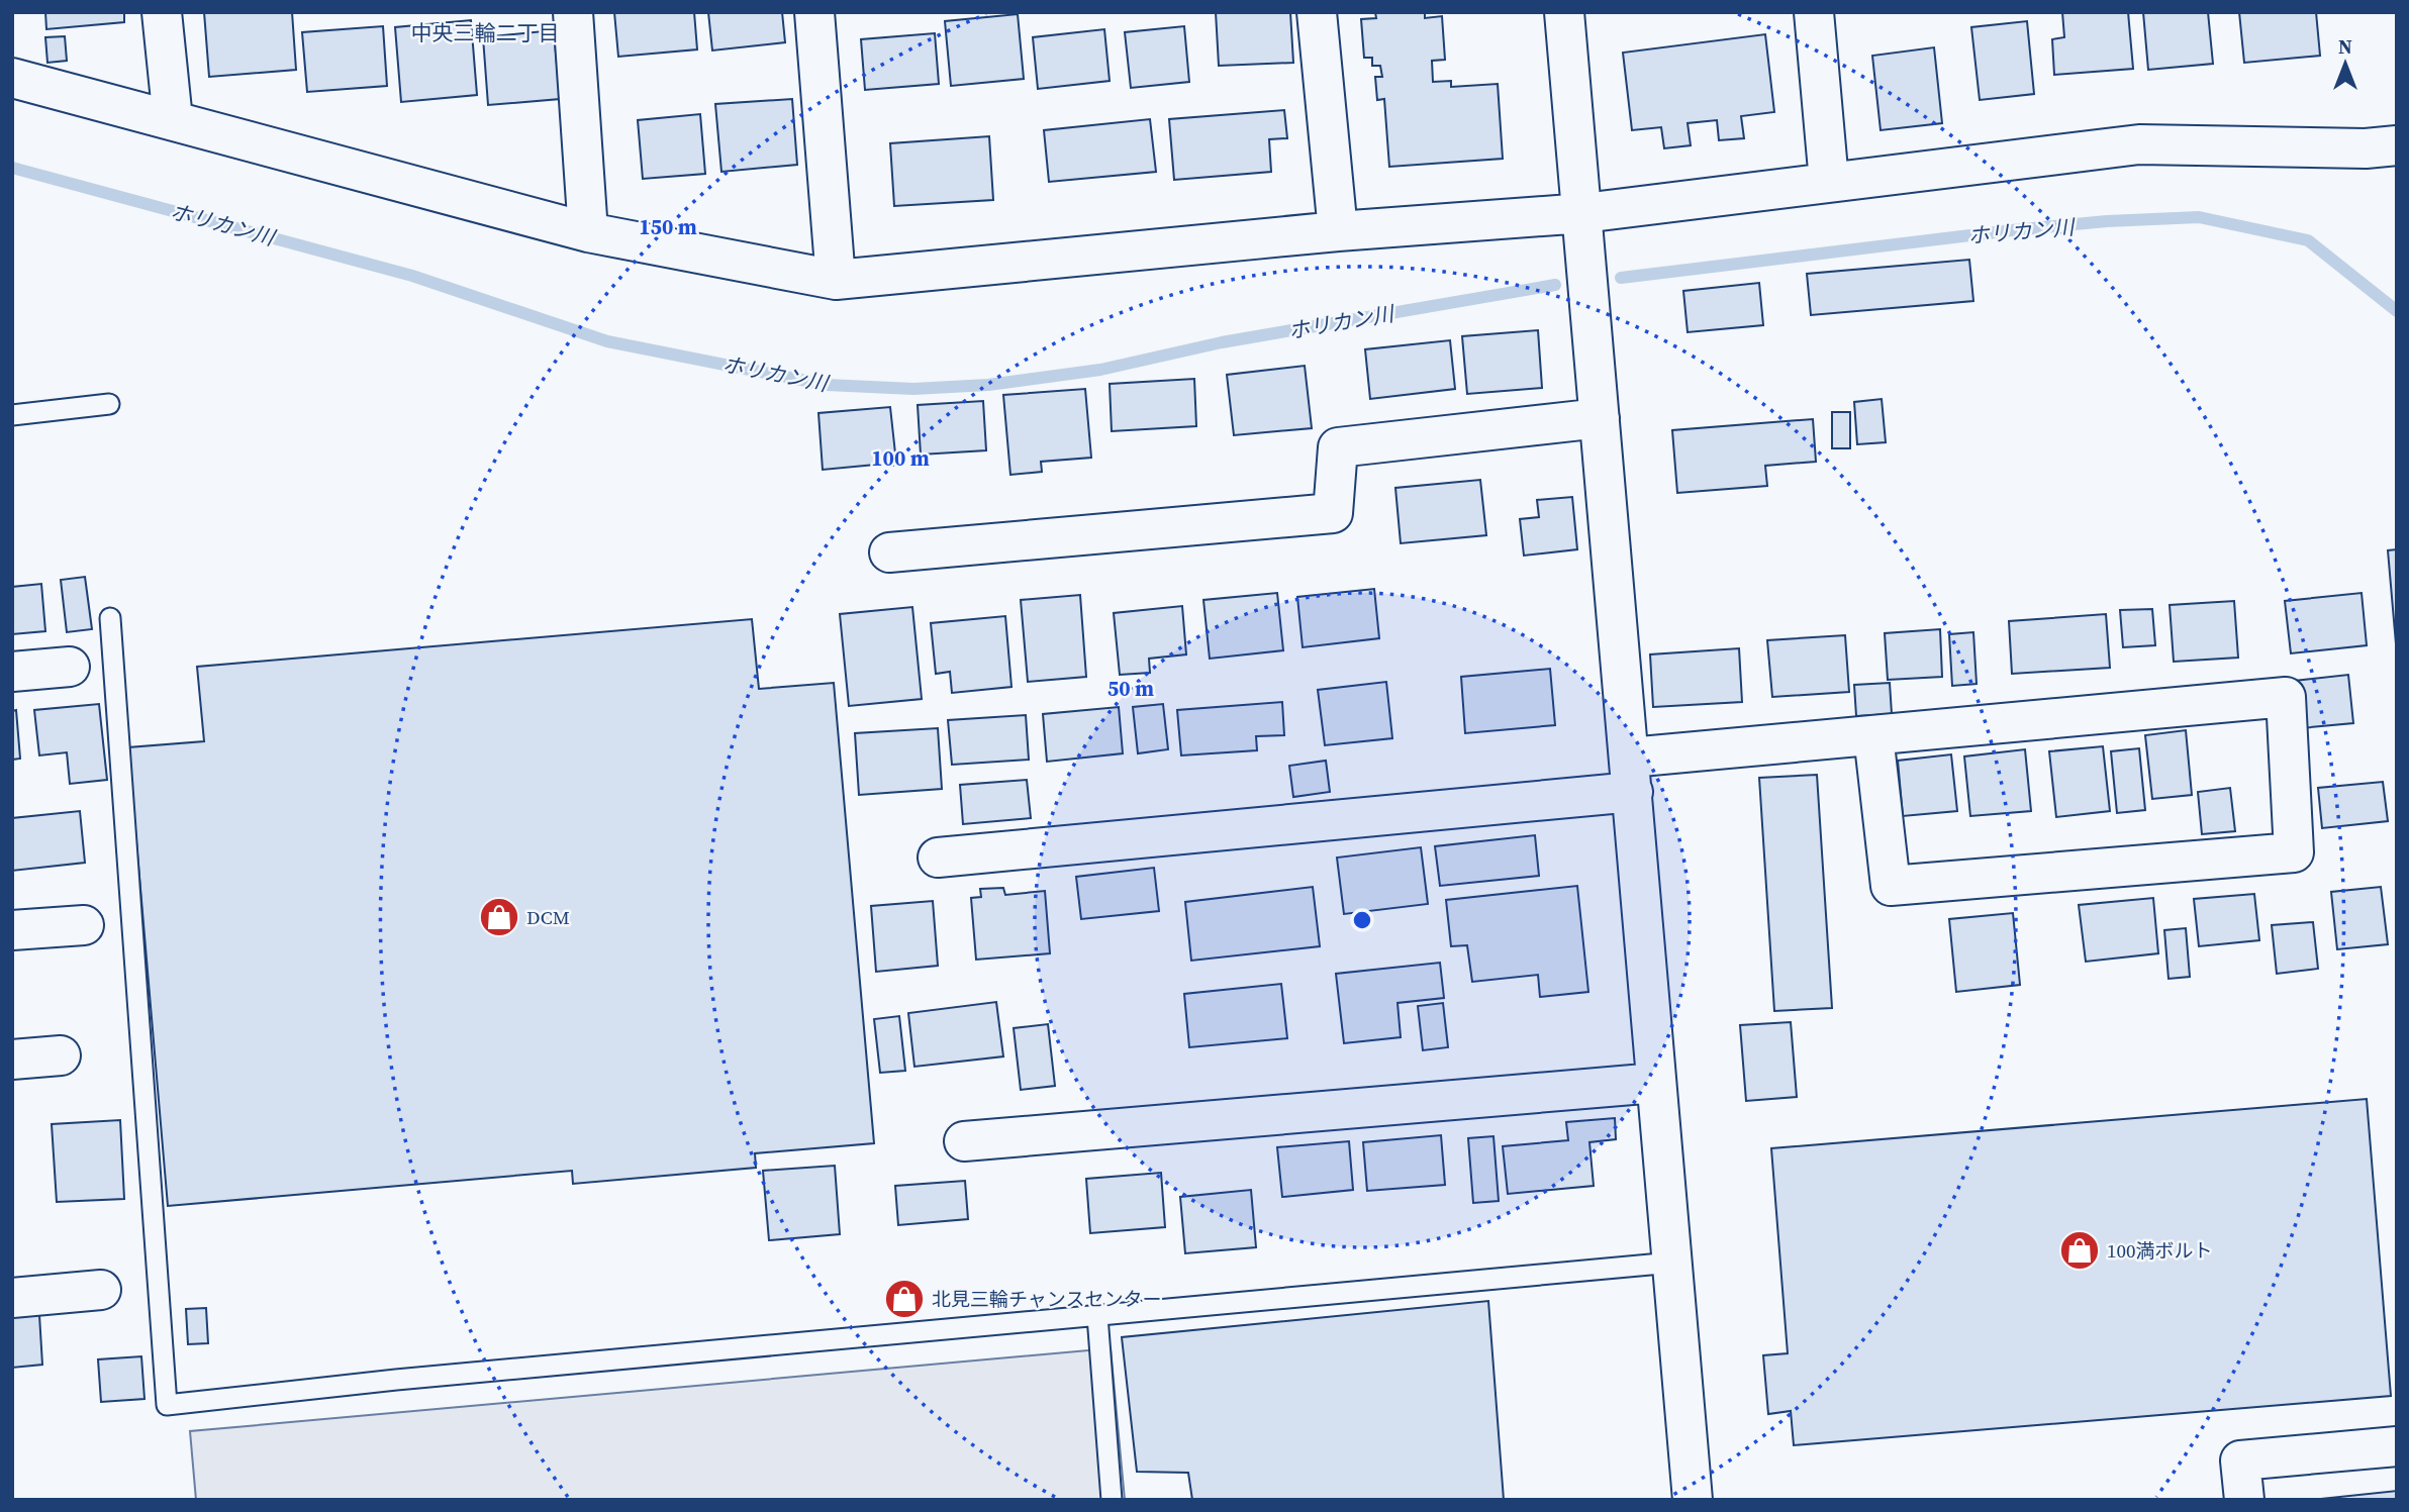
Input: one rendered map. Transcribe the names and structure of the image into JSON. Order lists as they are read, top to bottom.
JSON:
{
  "districts": ["中央三輪二丁目"],
  "water": ["ホリカン川"],
  "places": {
    "shop": ["DCM", "100満ボルト", "北見三輪チャンスセンター"]
  },
  "north": "top",
  "rings": ["150 m", "100 m", "50 m"]
}
